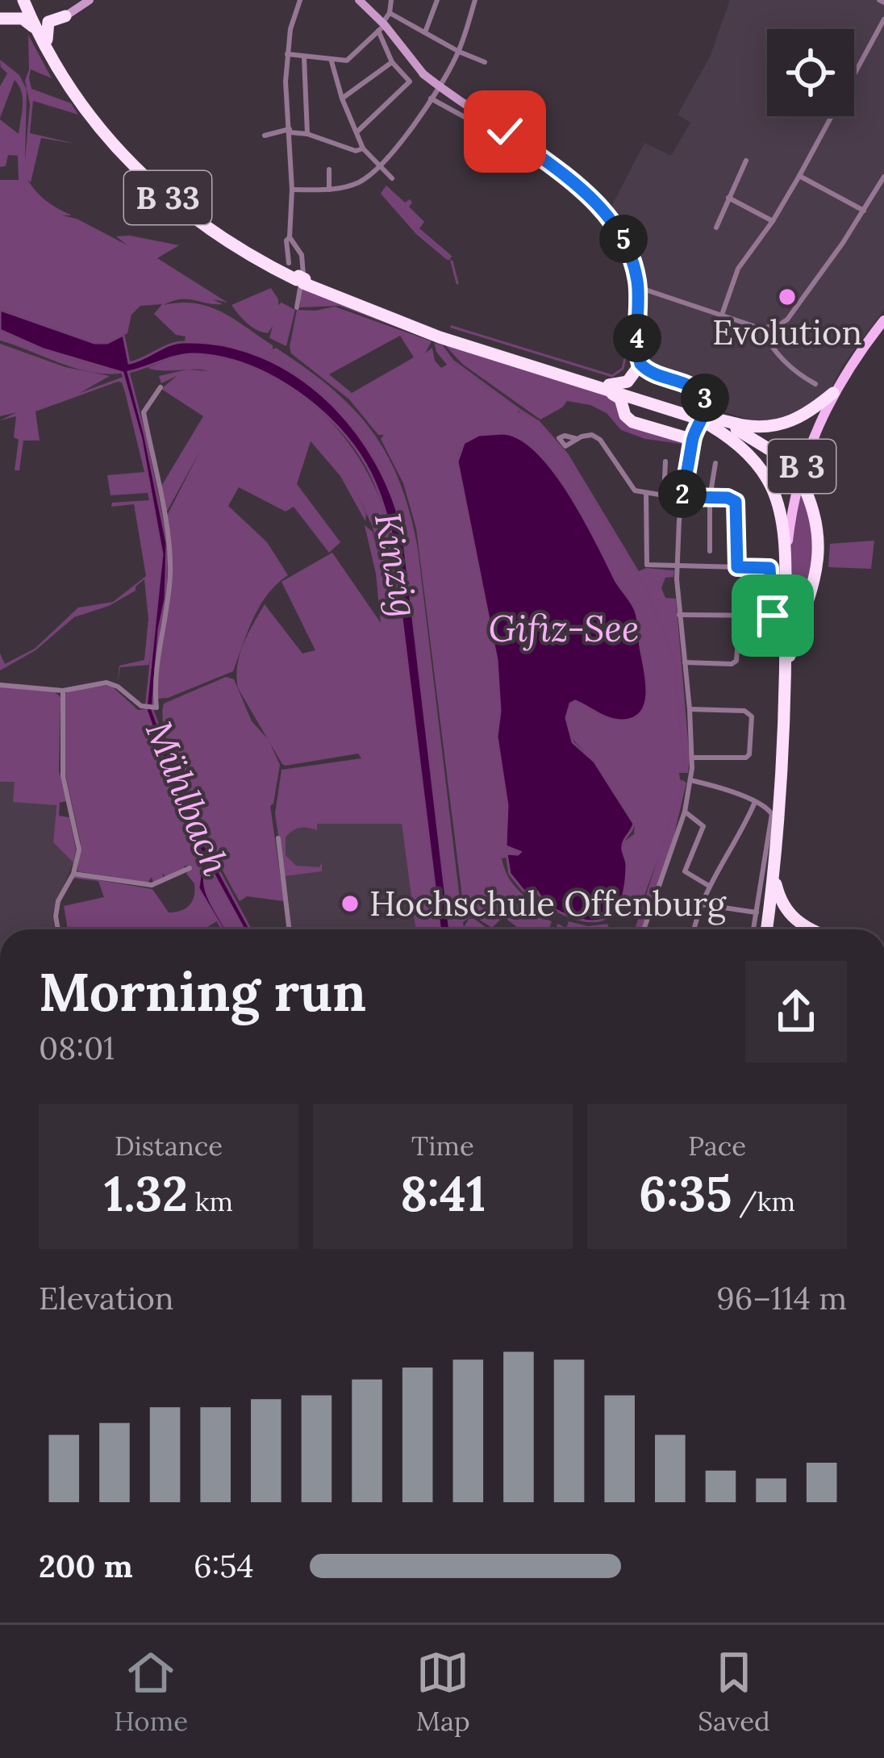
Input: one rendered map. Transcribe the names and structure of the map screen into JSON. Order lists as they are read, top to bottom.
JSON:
{
  "streets": {
    "highway": ["B 33", "B 3"]
  },
  "crossings": [
    ["B 33", "B 3"]
  ],
  "water": ["Kinzig", "Gifiz-See", "Mühlbach"],
  "places": ["Evolution", "Hochschule Offenburg"],
  "page": {
    "pins": [
      "5",
      "4",
      "3",
      "2"
    ],
    "heading": ["Morning run", "08:01"],
    "stats": [
      ["Distance", "1.32 km"],
      ["Time", "8:41"],
      ["Pace", "6:35 /km"]
    ],
    "chart": ["Elevation", "96–114 m"],
    "list": [
      {
        "name": "200 m",
        "note": "6:54"
      }
    ],
    "tabs": ["Home", "Map", "Saved"]
  }
}
